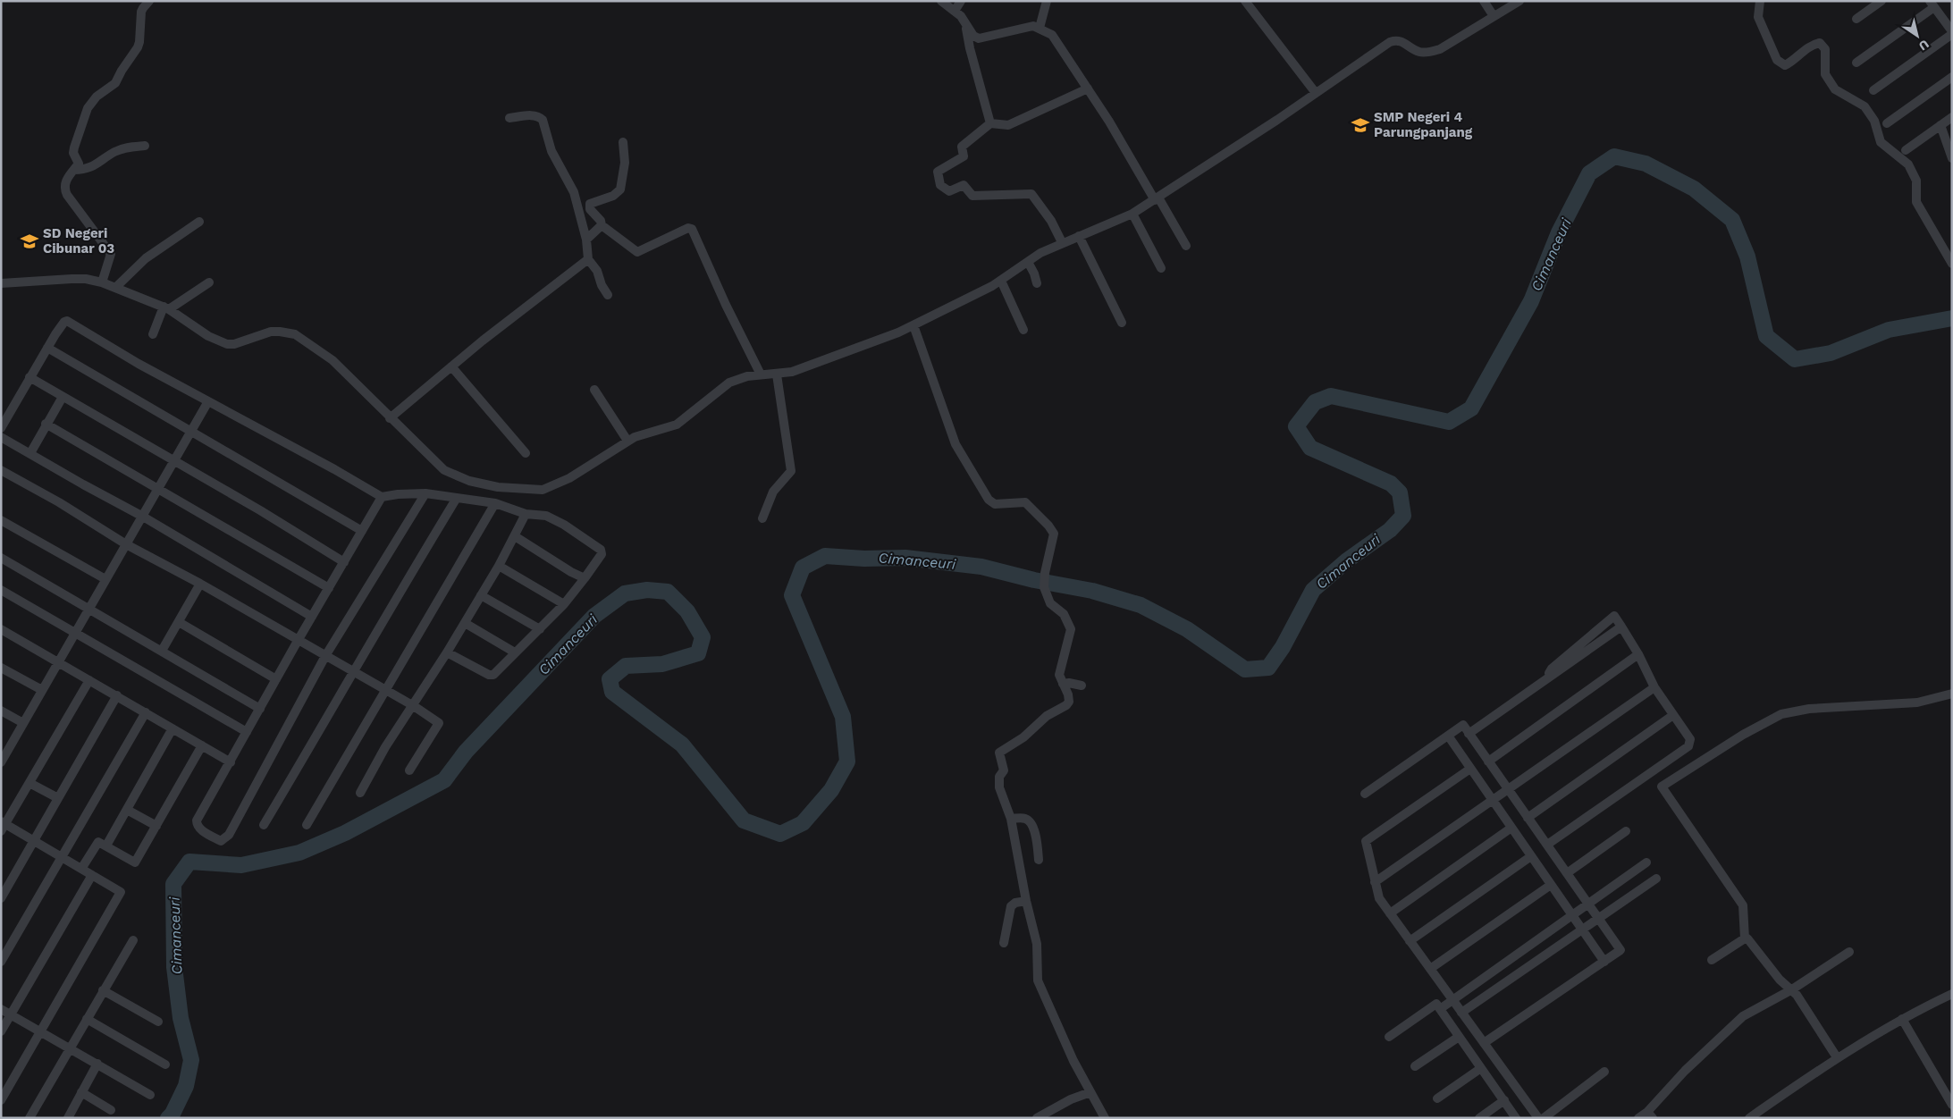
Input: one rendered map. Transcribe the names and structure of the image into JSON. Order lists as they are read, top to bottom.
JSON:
{
  "water": ["Cimanceuri"],
  "places": {
    "school or university": ["SMP Negeri 4 Parungpanjang", "SD Negeri Cibunar 03"]
  },
  "north": "bottom right"
}
